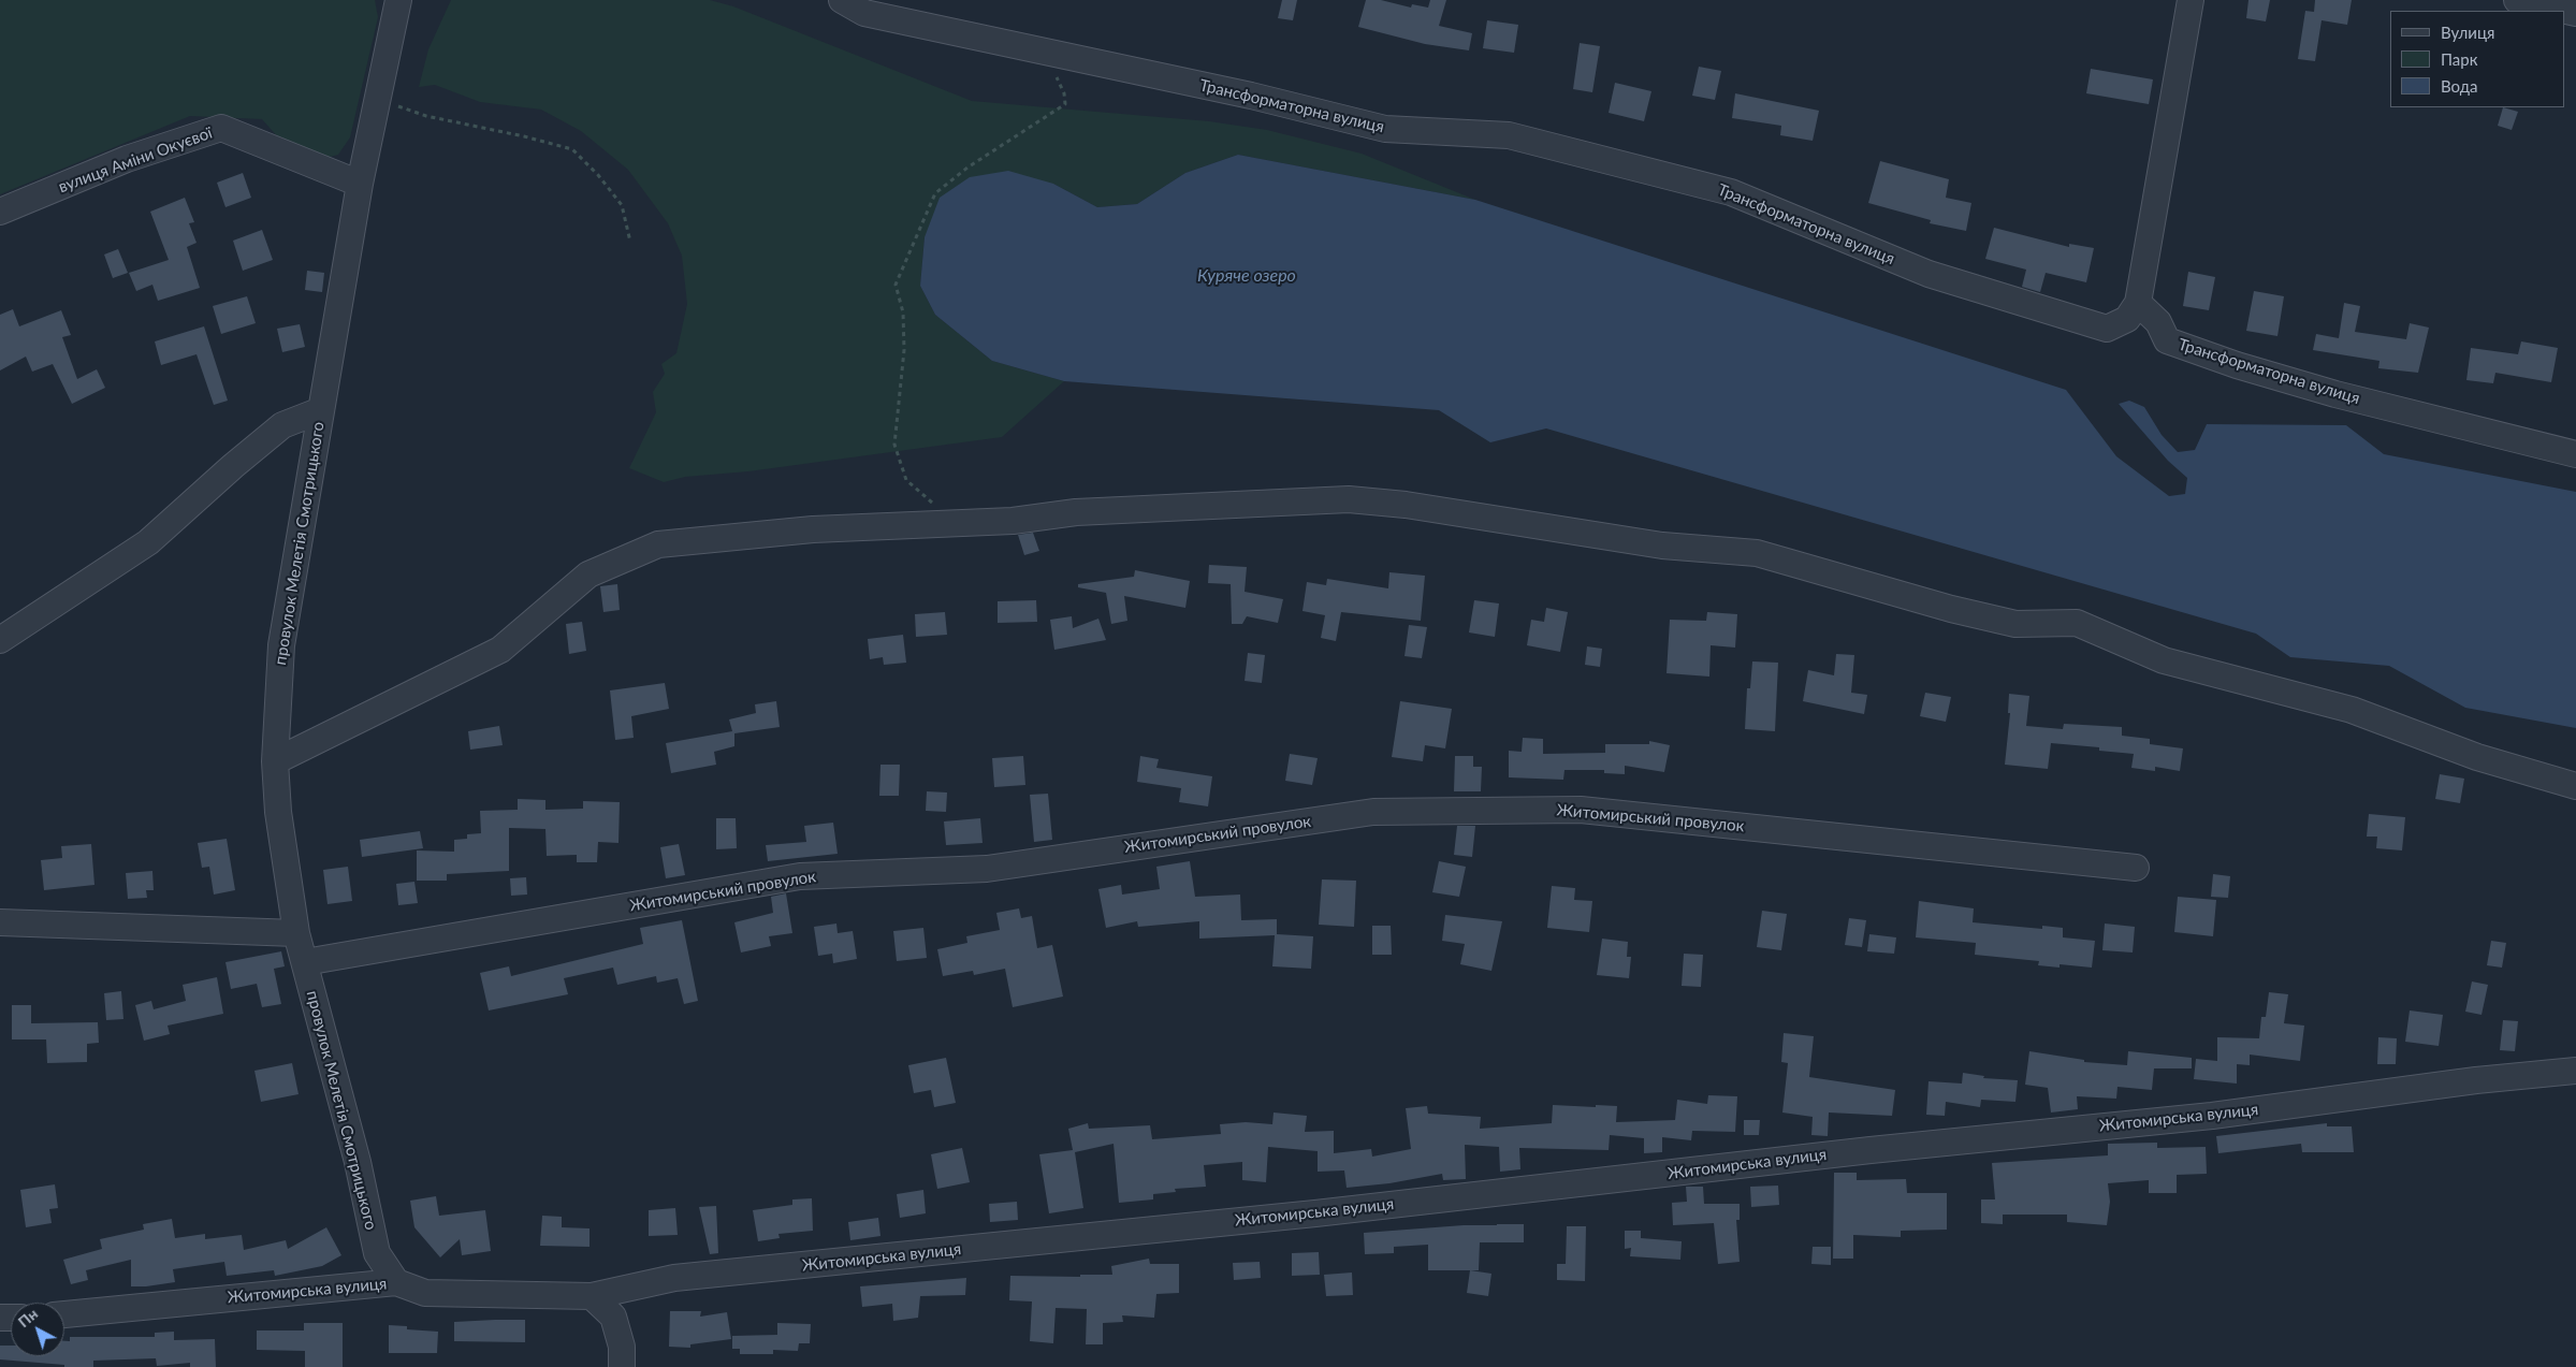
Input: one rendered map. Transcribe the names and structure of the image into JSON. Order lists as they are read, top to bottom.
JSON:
{
  "streets": {
    "street": [
      "Трансформаторна вулиця",
      "вулиця Аміни Окуєвої",
      "провулок Мелетія Смотрицького",
      "Житомирський провулок",
      "Житомирська вулиця"
    ]
  },
  "crossings": [
    ["вулиця Аміни Окуєвої", "провулок Мелетія Смотрицького"],
    ["провулок Мелетія Смотрицького", "Житомирський провулок"],
    ["провулок Мелетія Смотрицького", "Житомирська вулиця"]
  ],
  "water": ["Куряче озеро"],
  "legend": ["Вулиця", "Парк", "Вода"],
  "north": "top left"
}
